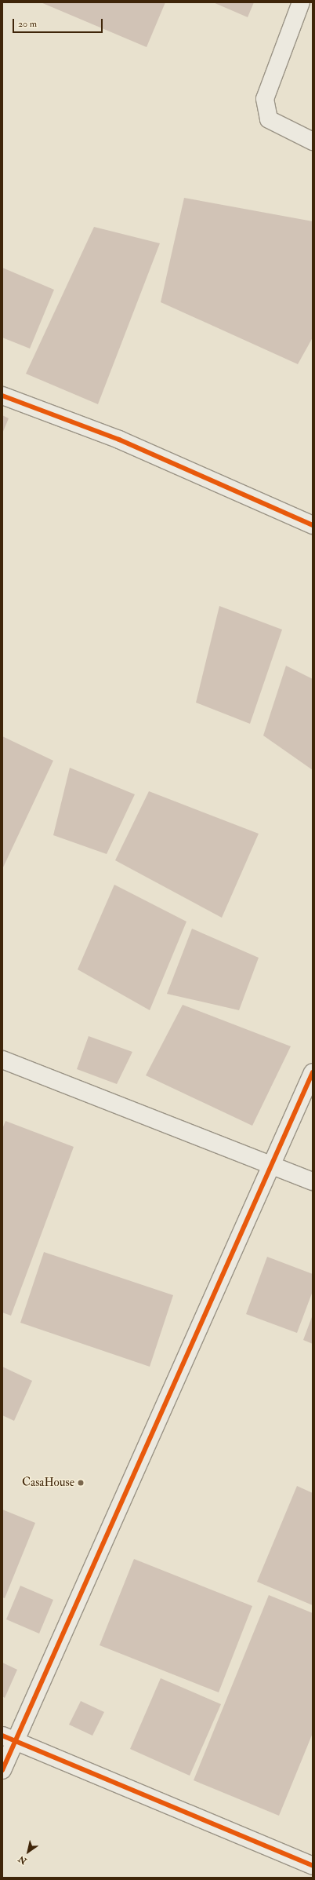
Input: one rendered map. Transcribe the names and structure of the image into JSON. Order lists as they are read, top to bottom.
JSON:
{
  "places": ["CasaHouse"],
  "scale_bar": "20 m",
  "north": "bottom left"
}
